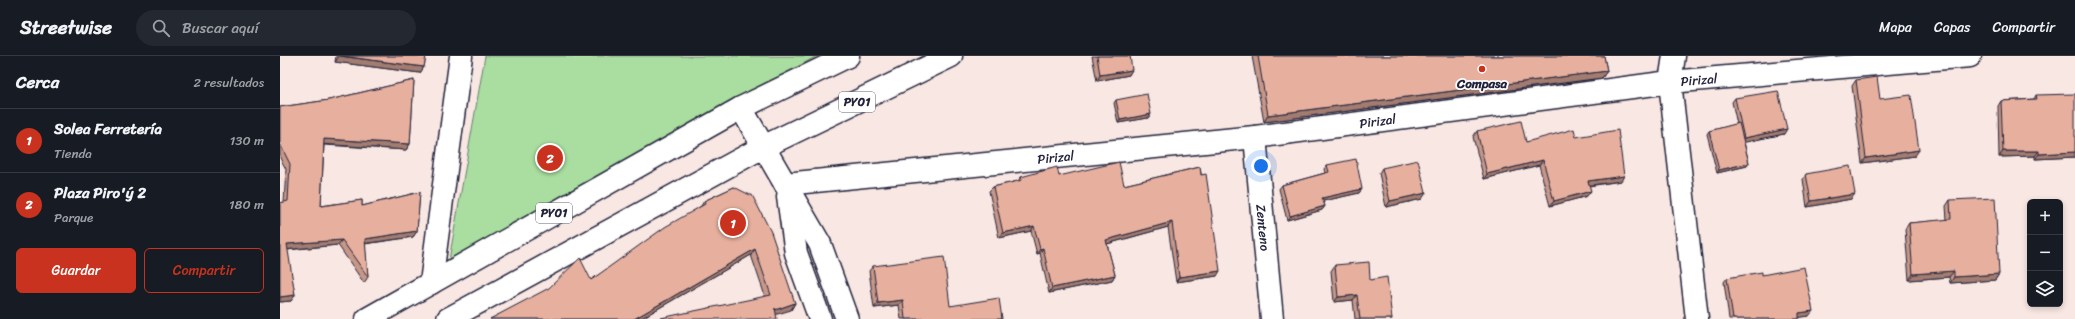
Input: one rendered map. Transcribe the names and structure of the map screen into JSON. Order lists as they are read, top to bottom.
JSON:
{
  "streets": {
    "main road": ["Pirizal", "PY01", "Zenteno"]
  },
  "crossings": [
    ["Pirizal", "Zenteno"]
  ],
  "places": ["Compasa"],
  "page": {
    "header": "Streetwise",
    "search": "Buscar aquí",
    "nav": ["Mapa", "Capas", "Compartir"],
    "heading": ["Cerca", "2 resultados"],
    "list": [
      {
        "mark": "1",
        "name": "Solea Ferretería",
        "note": "Tienda",
        "value": "130 m"
      },
      {
        "mark": "2",
        "name": "Plaza Piro'ý 2",
        "note": "Parque",
        "value": "180 m"
      }
    ],
    "pins": ["2", "1"],
    "map_buttons": ["+", "−"],
    "buttons": ["Guardar", "Compartir"]
  }
}
